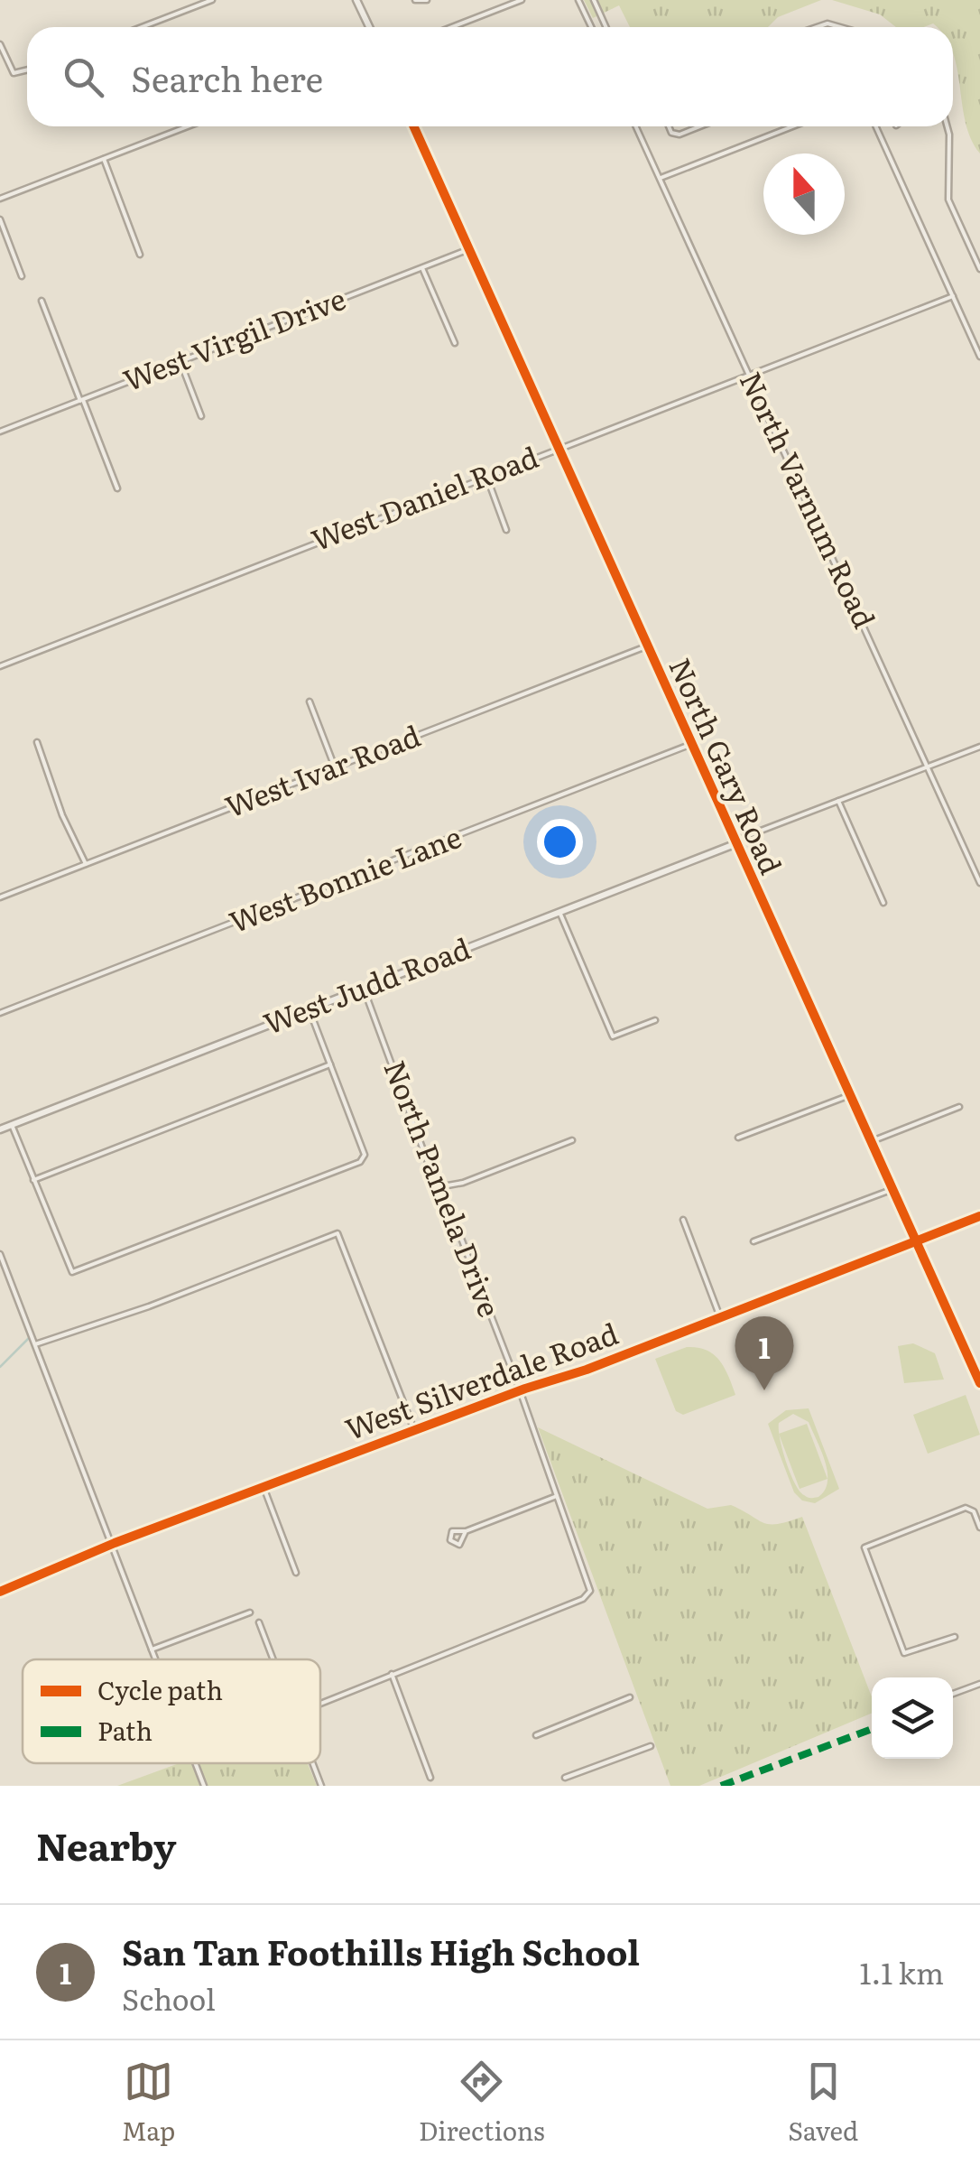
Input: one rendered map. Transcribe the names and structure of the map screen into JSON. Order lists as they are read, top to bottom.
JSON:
{
  "streets": {
    "street": [
      "West Virgil Drive",
      "West Daniel Road",
      "North Varnum Road",
      "North Gary Road",
      "West Ivar Road",
      "West Bonnie Lane",
      "West Judd Road",
      "North Pamela Drive",
      "West Silverdale Road"
    ]
  },
  "crossings": [
    ["West Virgil Drive", "North Gary Road"],
    ["West Daniel Road", "North Varnum Road"],
    ["West Daniel Road", "North Gary Road"],
    ["North Varnum Road", "West Judd Road"],
    ["North Gary Road", "West Ivar Road"],
    ["North Gary Road", "West Bonnie Lane"],
    ["North Gary Road", "West Judd Road"],
    ["North Gary Road", "West Silverdale Road"],
    ["West Judd Road", "North Pamela Drive"],
    ["North Pamela Drive", "West Silverdale Road"]
  ],
  "legend": ["Cycle path", "Path"],
  "north": "top",
  "page": {
    "search": "Search here",
    "pins": "1",
    "heading": "Nearby",
    "list": [
      {
        "mark": "1",
        "name": "San Tan Foothills High School",
        "note": "School",
        "value": "1.1 km"
      }
    ],
    "nav": ["Map", "Directions", "Saved"]
  }
}
